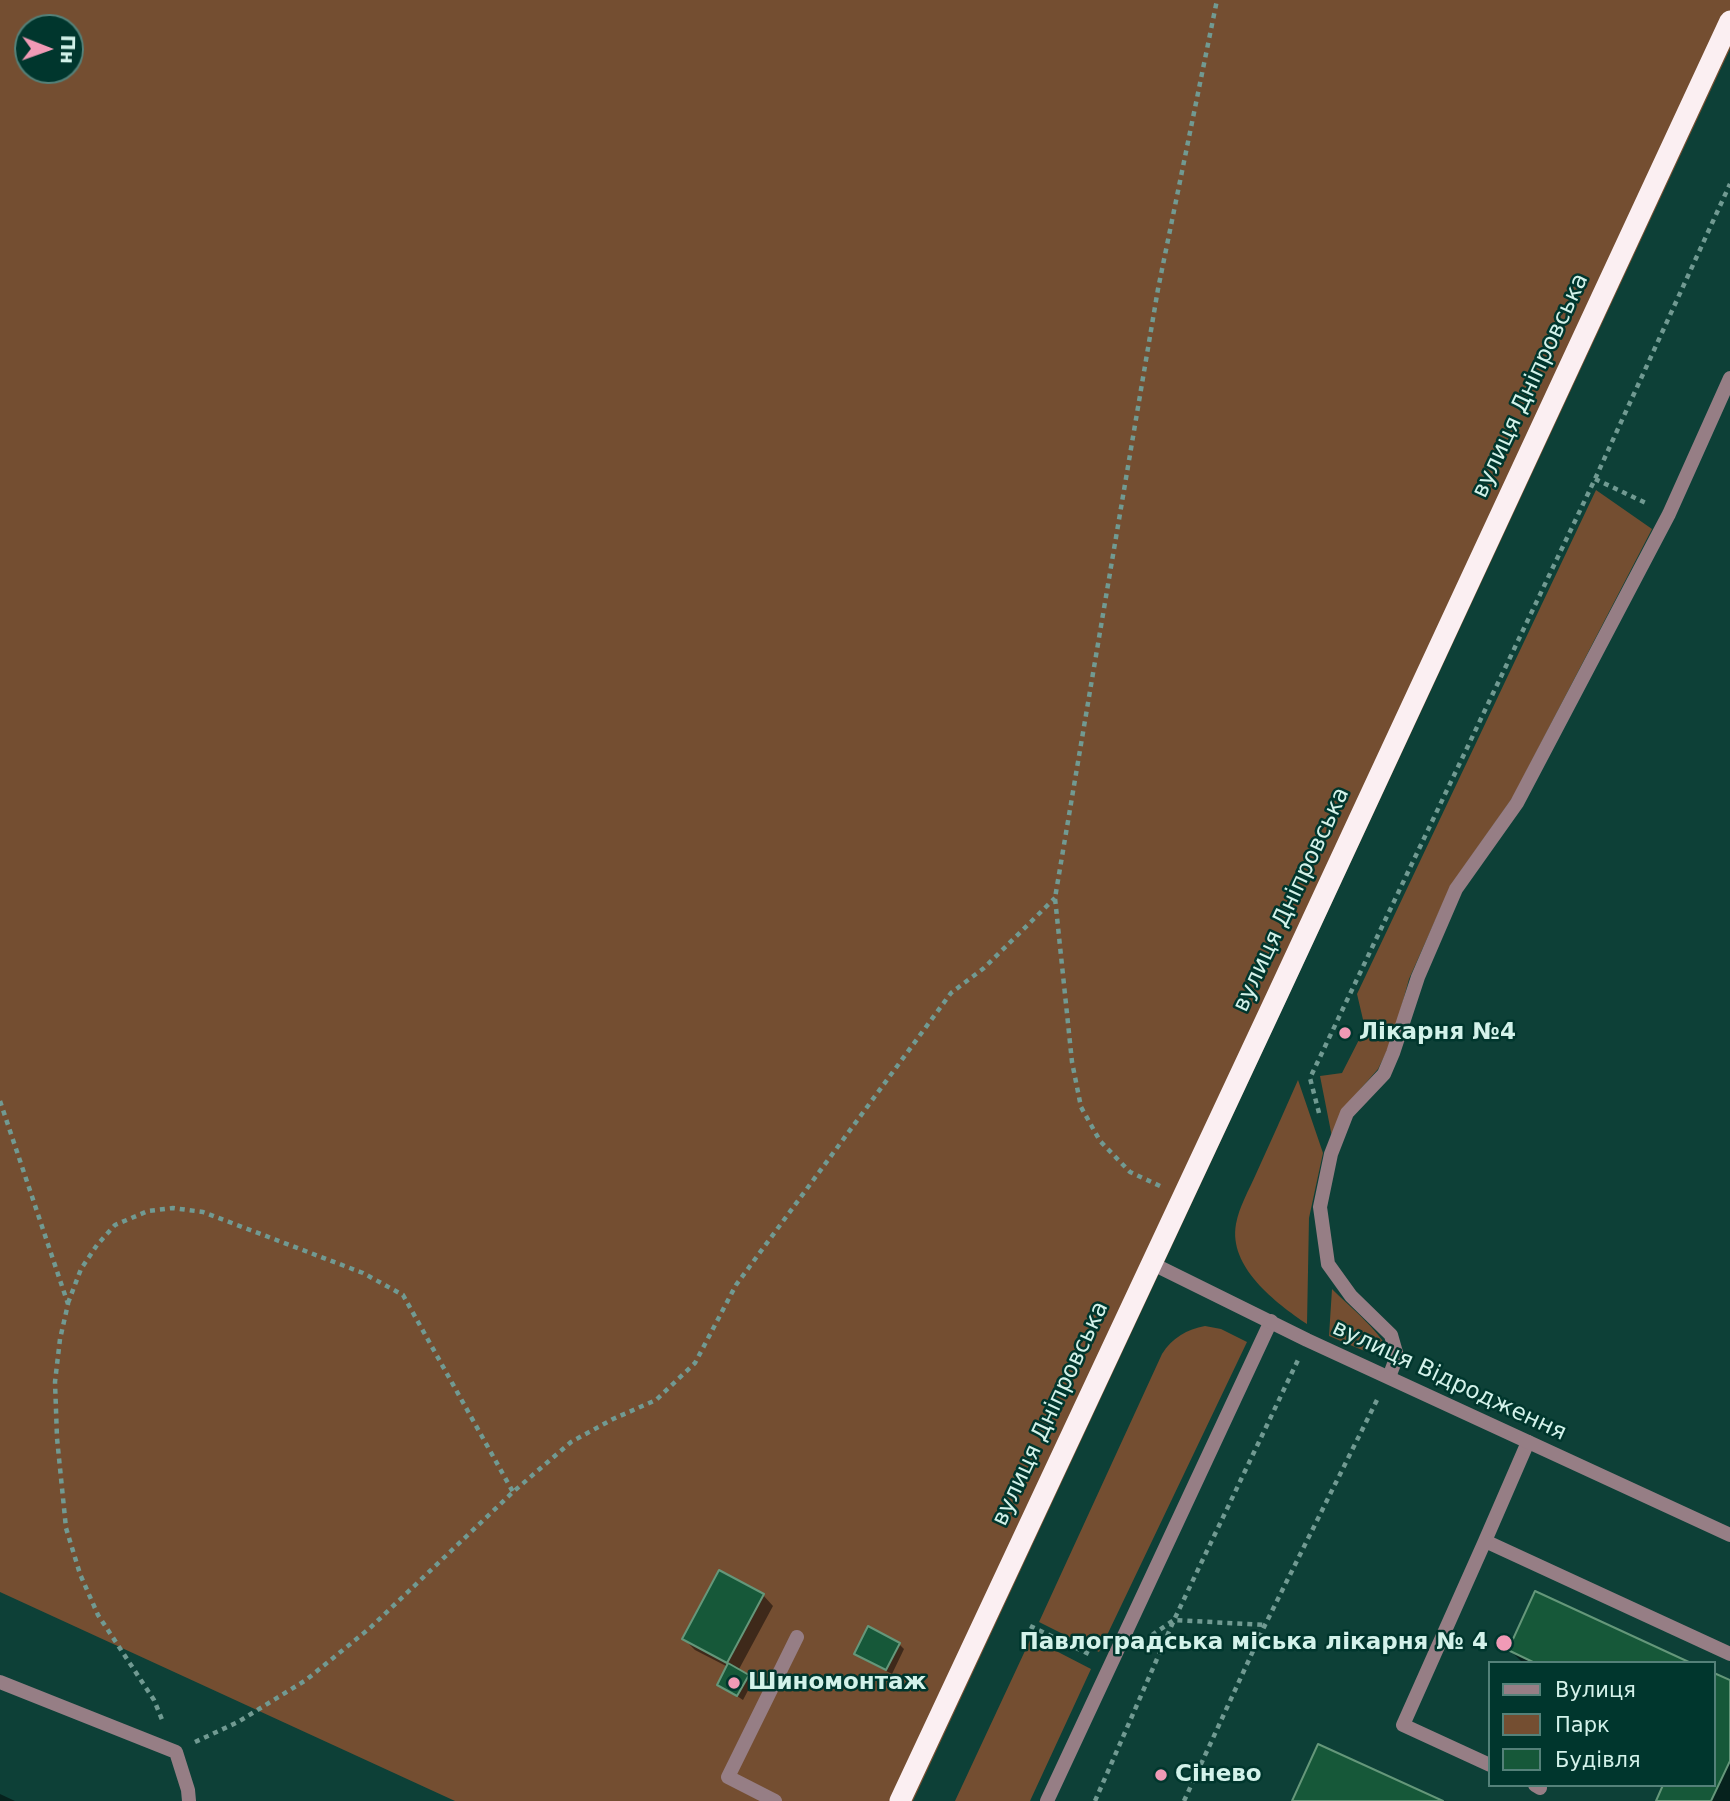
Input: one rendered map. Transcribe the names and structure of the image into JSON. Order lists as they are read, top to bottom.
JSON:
{
  "streets": {
    "highway": ["вулиця Дніпровська"],
    "street": ["вулиця Відродження"]
  },
  "crossings": [
    ["вулиця Дніпровська", "вулиця Відродження"]
  ],
  "places": [
    "Лікарня №4",
    "Павлоградська міська лікарня № 4",
    "Шиномонтаж",
    "Cінево"
  ],
  "legend": ["Вулиця", "Парк", "Будівля"],
  "north": "right"
}
